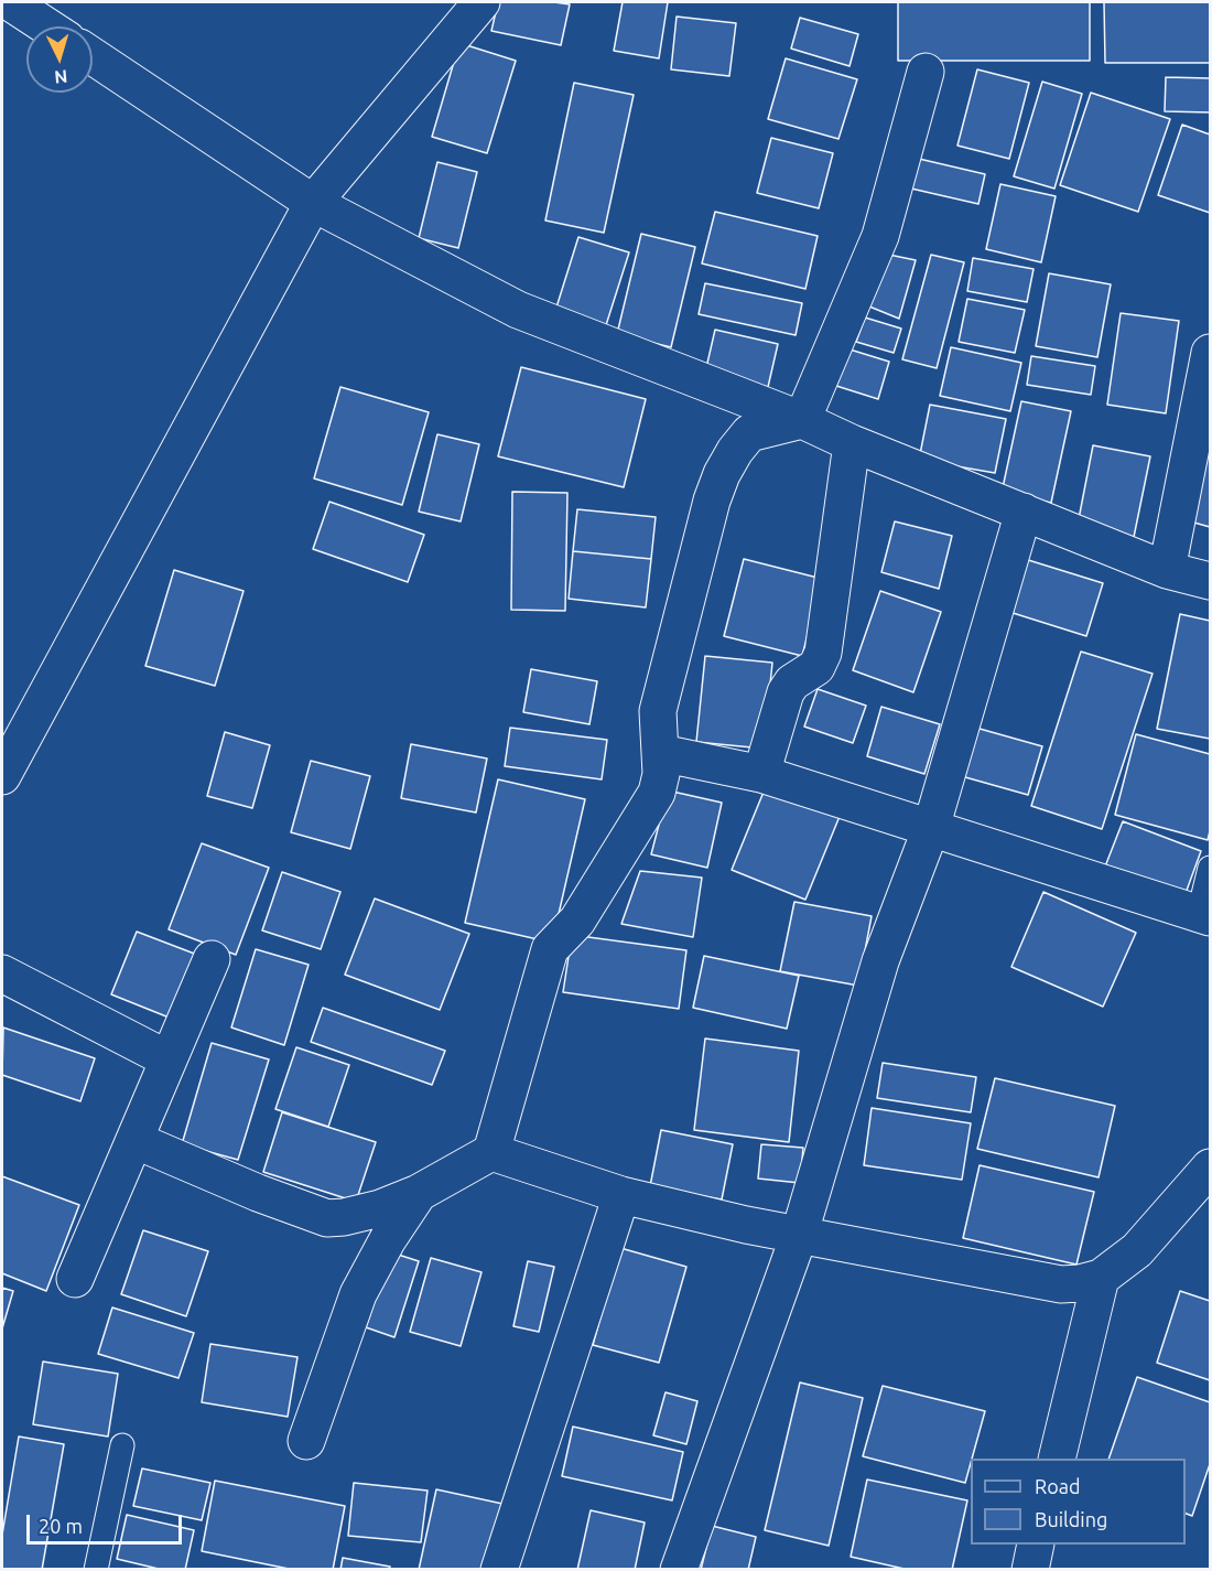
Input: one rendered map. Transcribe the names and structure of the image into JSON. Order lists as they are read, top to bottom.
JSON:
{
  "legend": ["Road", "Building"],
  "scale_bar": "20 m",
  "north": "bottom"
}
